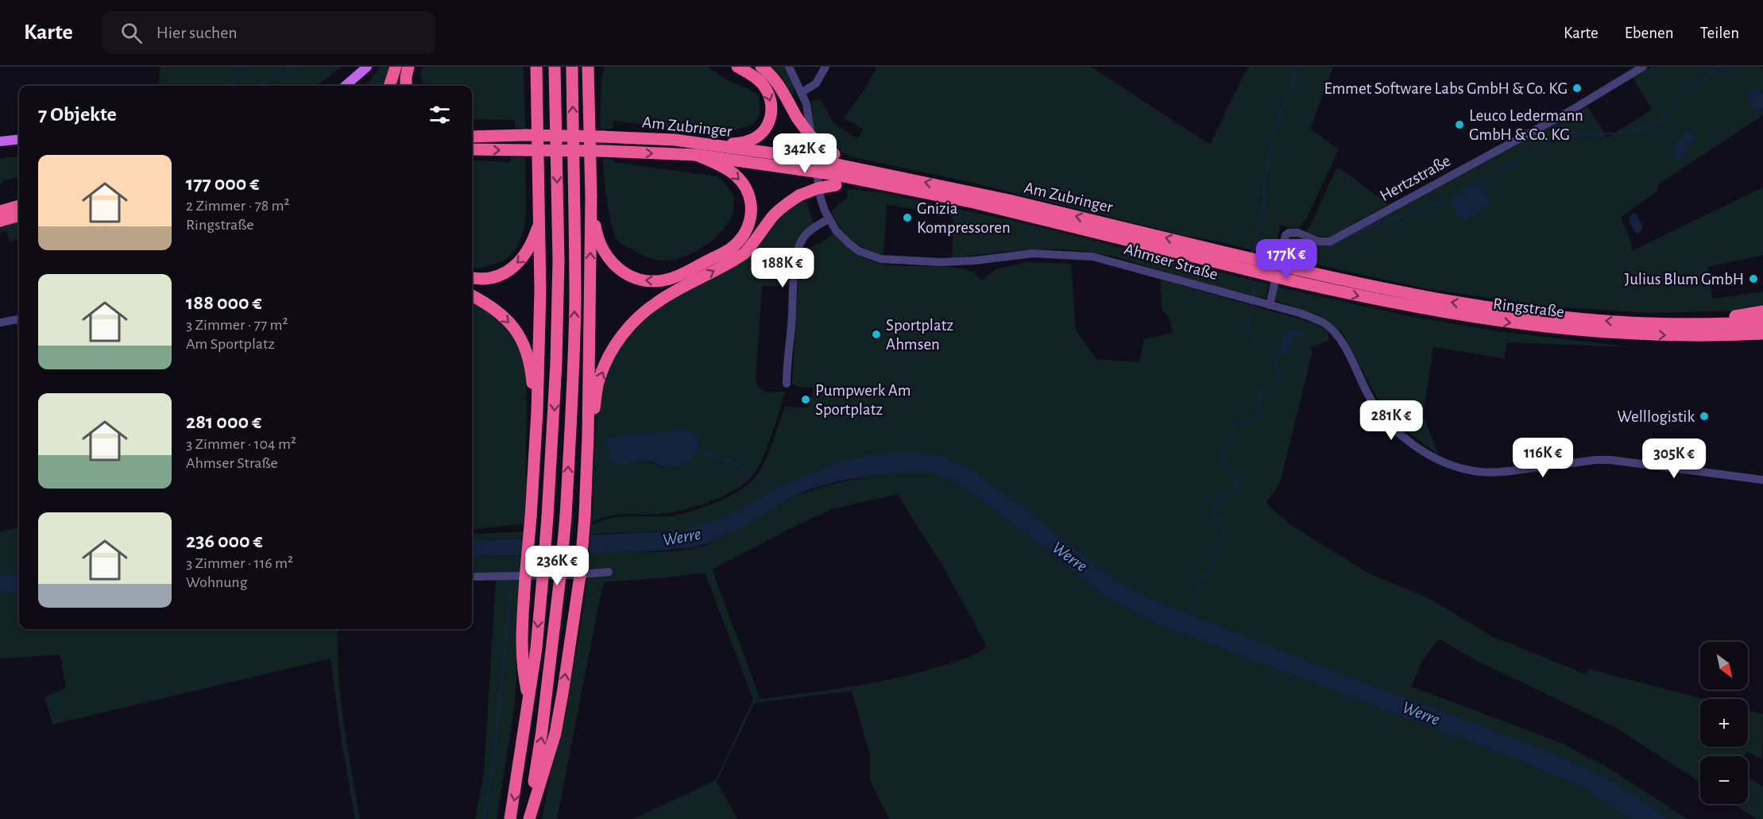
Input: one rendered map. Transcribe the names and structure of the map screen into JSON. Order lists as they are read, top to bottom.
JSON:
{
  "streets": {
    "highway": ["Am Zubringer", "Ringstraße"],
    "street": ["Hertzstraße", "Ahmser Straße"]
  },
  "crossings": [
    ["Hertzstraße", "Ahmser Straße"]
  ],
  "water": ["Werre"],
  "places": [
    "Emmet Software Labs GmbH & Co. KG",
    "Leuco Ledermann GmbH & Co. KG",
    "Gnizia Kompressoren",
    "Julius Blum GmbH",
    "Sportplatz Ahmsen",
    "Pumpwerk Am Sportplatz",
    "Welllogistik"
  ],
  "north": "bottom right",
  "page": {
    "header": "Karte",
    "search": "Hier suchen",
    "nav": ["Karte", "Ebenen", "Teilen"],
    "heading": "7 Objekte",
    "price": [
      "342K €",
      "177K €",
      "188K €",
      "281K €",
      "116K €",
      "305K €",
      "236K €"
    ],
    "list": [
      {
        "name": "177 000 €",
        "note": "2 Zimmer · 78 m² · Ringstraße"
      },
      {
        "name": "188 000 €",
        "note": "3 Zimmer · 77 m² · Am Sportplatz"
      },
      {
        "name": "281 000 €",
        "note": "3 Zimmer · 104 m² · Ahmser Straße"
      },
      {
        "name": "236 000 €",
        "note": "3 Zimmer · 116 m² · Wohnung"
      }
    ],
    "map_buttons": ["+", "−"]
  }
}
